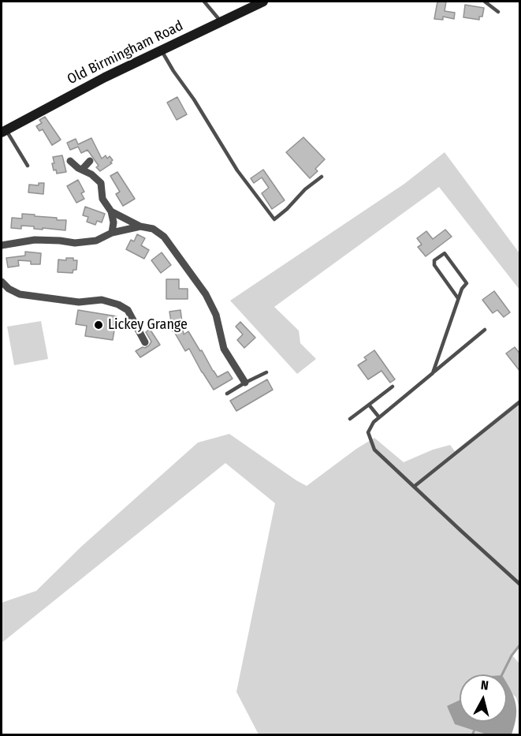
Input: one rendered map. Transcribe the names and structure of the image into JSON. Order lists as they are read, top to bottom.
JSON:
{
  "streets": {
    "main road": ["Old Birmingham Road"]
  },
  "places": ["Lickey Grange"],
  "north": "top"
}
